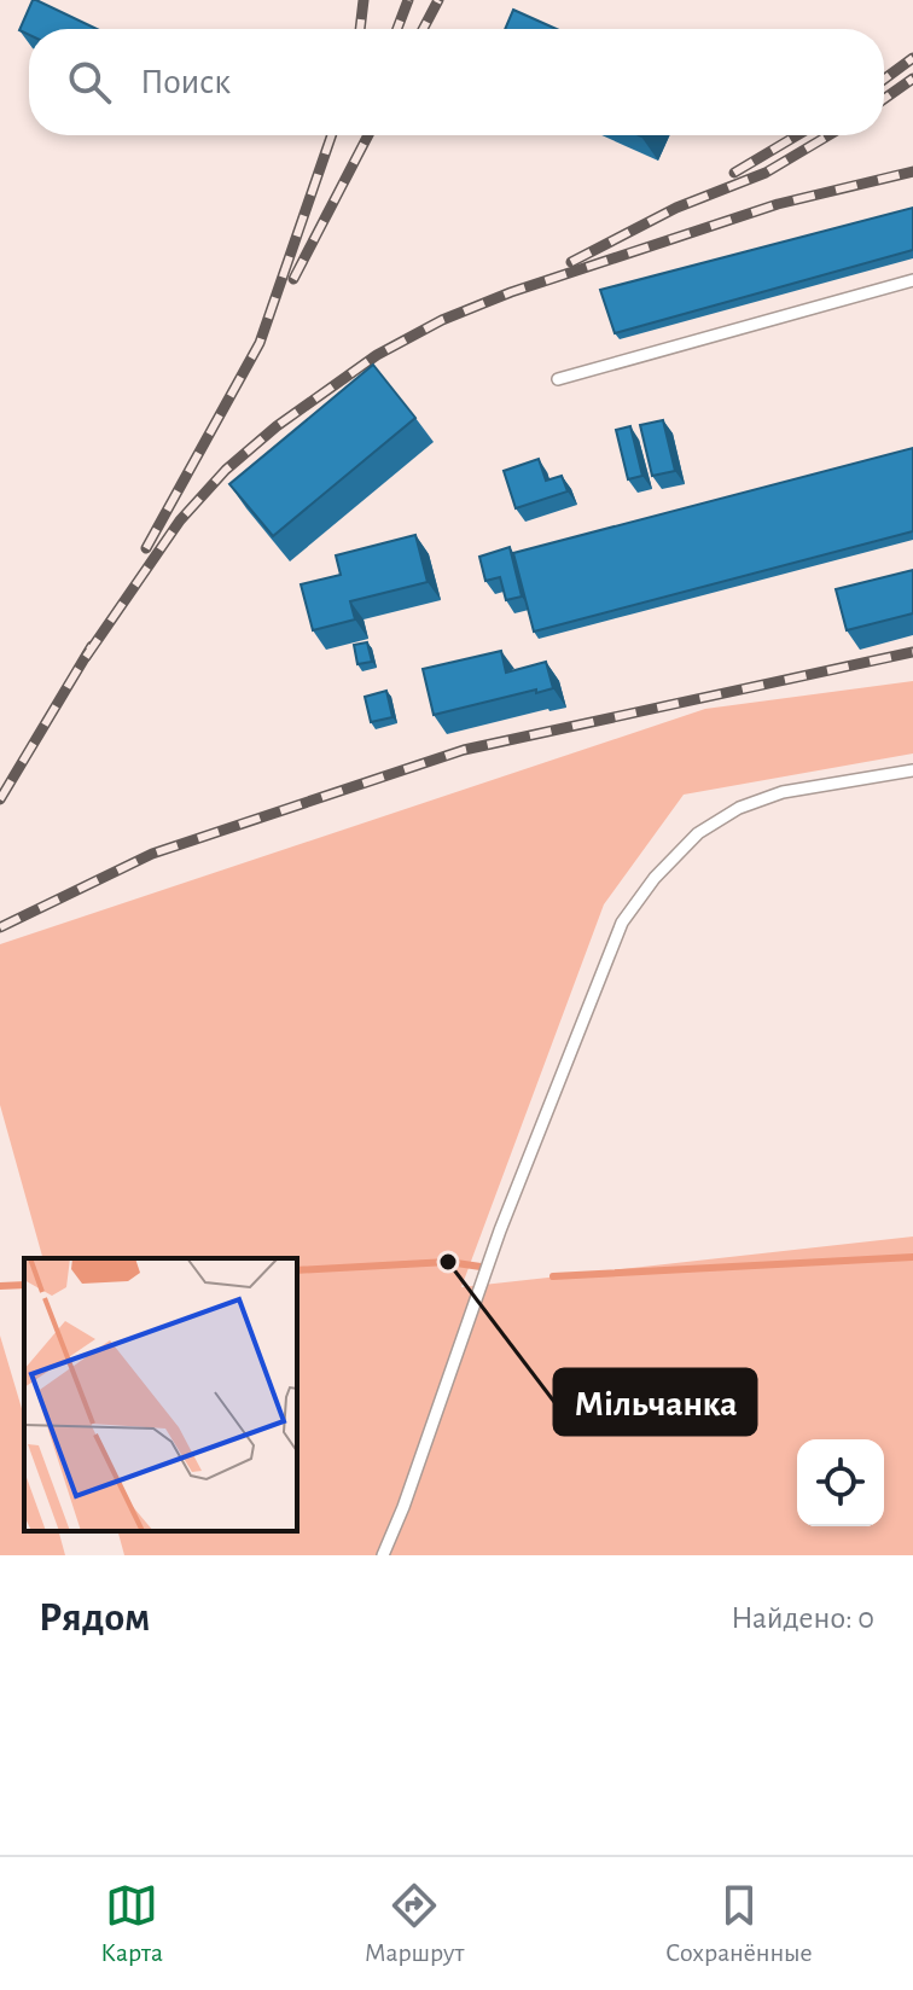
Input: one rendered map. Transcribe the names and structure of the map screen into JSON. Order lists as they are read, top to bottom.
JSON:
{
  "places": ["Мільчанка"],
  "page": {
    "search": "Поиск",
    "heading": ["Рядом", "Найдено: 0"],
    "nav": ["Карта", "Маршрут", "Сохранённые"]
  }
}
